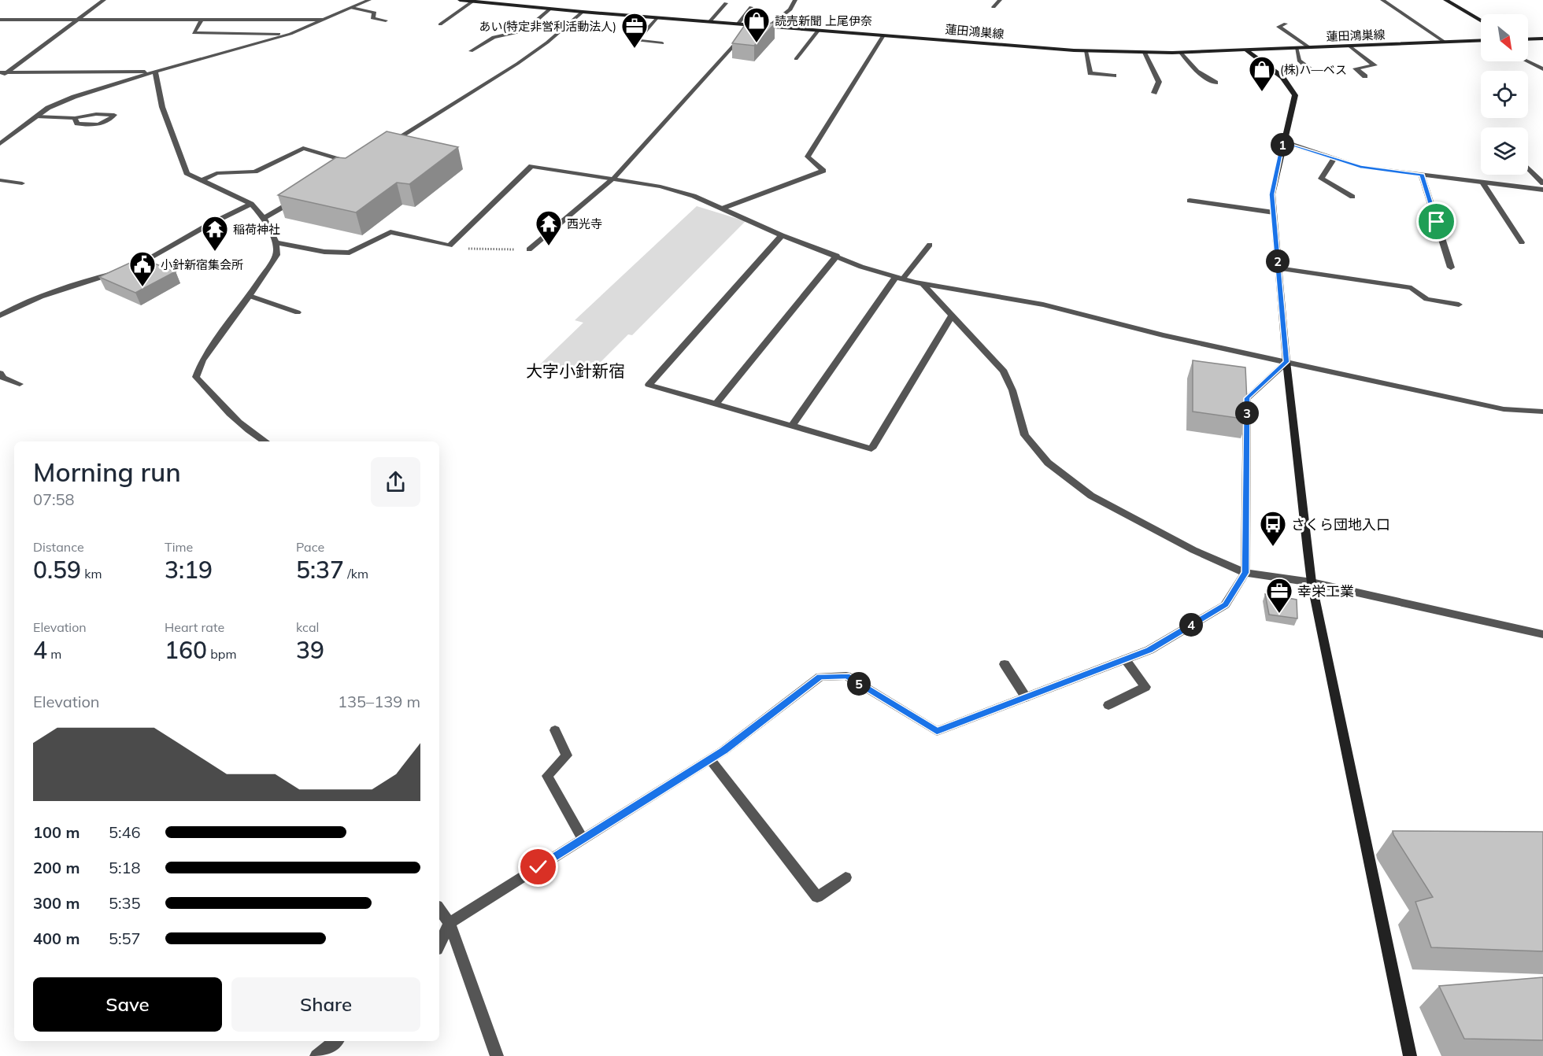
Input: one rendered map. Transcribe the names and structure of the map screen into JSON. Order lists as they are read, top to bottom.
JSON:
{
  "streets": {
    "main road": ["蓮田鴻巣線"]
  },
  "districts": ["大字小針新宿"],
  "places": {
    "shop": ["読売新聞 上尾伊奈", "(株)ハ―ベス"],
    "office": ["あい(特定非営利活動法人)", "幸栄工業"],
    "temple": ["西光寺", "稲荷神社"],
    "public building": ["小針新宿集会所"],
    "bus stop": ["さくら団地入口"]
  },
  "north": "bottom right",
  "page": {
    "pins": [
      "1",
      "2",
      "3",
      "4",
      "5"
    ],
    "heading": ["Morning run", "07:58"],
    "stats": [
      ["Distance", "0.59 km"],
      ["Time", "3:19"],
      ["Pace", "5:37 /km"],
      ["Elevation", "4 m"],
      ["Heart rate", "160 bpm"],
      ["kcal", "39"]
    ],
    "chart": ["Elevation", "135–139 m"],
    "list": [
      {
        "name": "100 m",
        "note": "5:46"
      },
      {
        "name": "200 m",
        "note": "5:18"
      },
      {
        "name": "300 m",
        "note": "5:35"
      },
      {
        "name": "400 m",
        "note": "5:57"
      }
    ],
    "buttons": ["Save", "Share"]
  }
}
